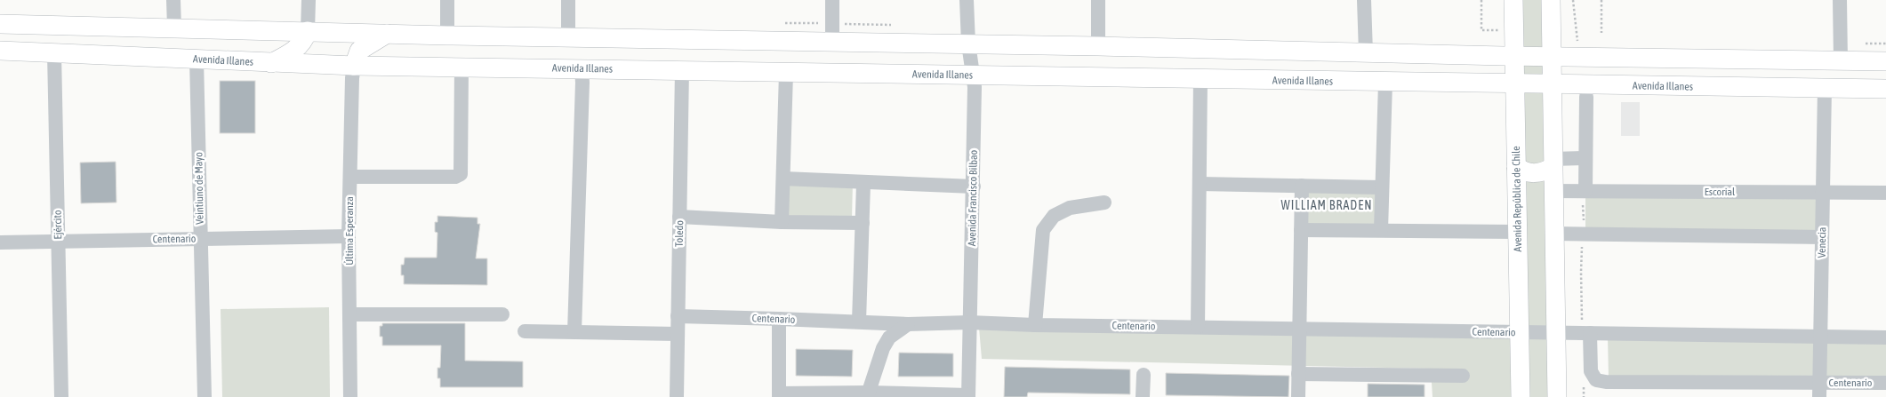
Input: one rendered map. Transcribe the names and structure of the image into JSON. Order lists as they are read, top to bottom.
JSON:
{
  "streets": {
    "main road": ["Avenida Illanes", "Avenida República de Chile"],
    "street": [
      "Veintiuno de Mayo",
      "Escorial",
      "Avenida Francisco Bilbao",
      "Ejército",
      "Última Esperanza",
      "Toledo",
      "Centenario",
      "Venecia"
    ]
  },
  "crossings": [
    ["Avenida Illanes", "Veintiuno de Mayo"],
    ["Avenida Illanes", "Avenida Francisco Bilbao"],
    ["Avenida Illanes", "Avenida República de Chile"],
    ["Avenida Illanes", "Ejército"],
    ["Avenida Illanes", "Última Esperanza"],
    ["Avenida Illanes", "Toledo"],
    ["Avenida Illanes", "Venecia"],
    ["Veintiuno de Mayo", "Centenario"],
    ["Escorial", "Venecia"],
    ["Avenida Francisco Bilbao", "Centenario"],
    ["Avenida República de Chile", "Centenario"],
    ["Ejército", "Centenario"],
    ["Última Esperanza", "Centenario"],
    ["Toledo", "Centenario"],
    ["Centenario", "Venecia"]
  ],
  "districts": ["WILLIAM BRADEN"]
}
